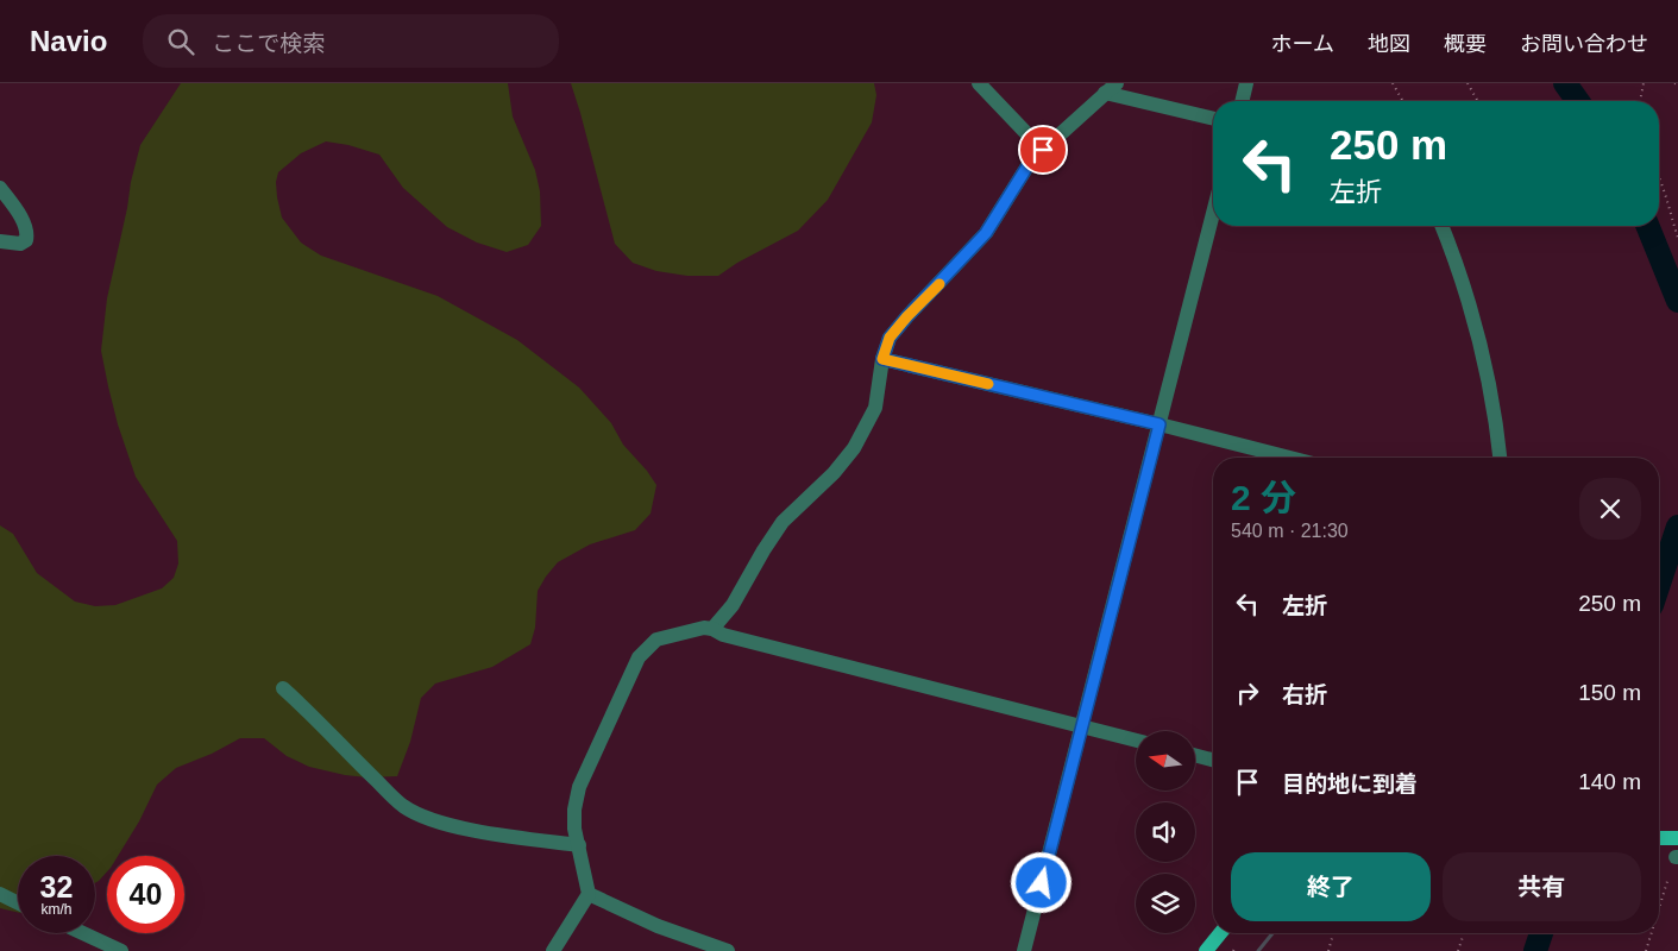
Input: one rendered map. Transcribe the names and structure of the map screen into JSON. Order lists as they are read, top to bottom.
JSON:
{
  "north": "left",
  "page": {
    "header": "Navio",
    "search": "ここで検索",
    "nav": [
      "ホーム",
      "地図",
      "概要",
      "お問い合わせ"
    ],
    "turn": ["250 m", "左折"],
    "heading": ["2 分", "540 m · 21:30"],
    "list": [
      {
        "name": "左折",
        "value": "250 m"
      },
      {
        "name": "右折",
        "value": "150 m"
      },
      {
        "name": "目的地に到着",
        "value": "140 m"
      }
    ],
    "buttons": ["終了", "共有"],
    "speed": "32 km/h",
    "limit": "40"
  }
}
